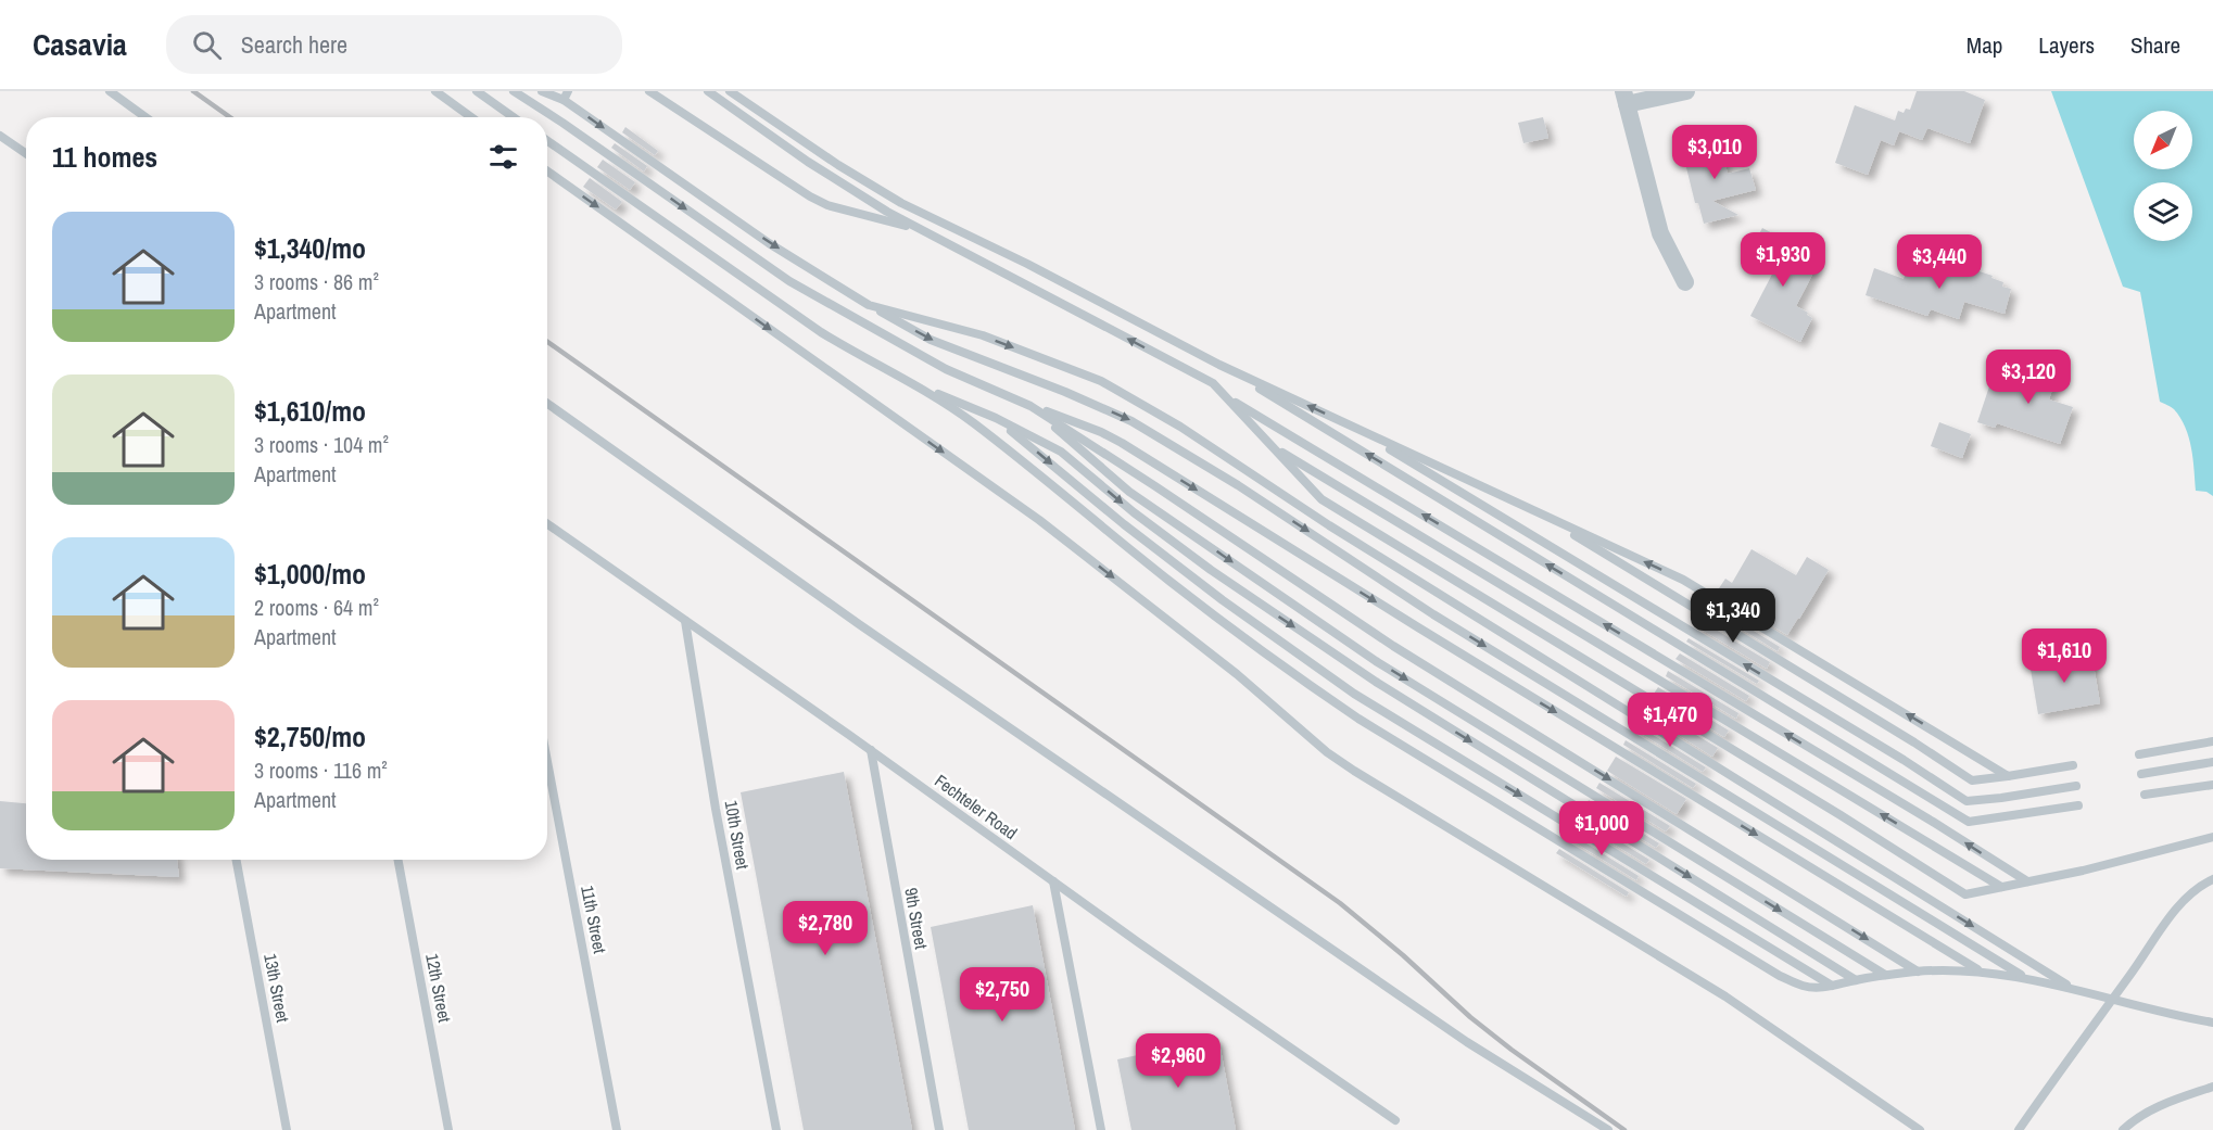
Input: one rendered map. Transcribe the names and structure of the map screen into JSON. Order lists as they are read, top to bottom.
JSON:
{
  "streets": {
    "lane": [
      "Fechteler Road",
      "10th Street",
      "9th Street",
      "11th Street",
      "13th Street",
      "12th Street"
    ]
  },
  "crossings": [
    ["Fechteler Road", "10th Street"],
    ["Fechteler Road", "9th Street"]
  ],
  "north": "bottom left",
  "page": {
    "header": "Casavia",
    "search": "Search here",
    "nav": ["Map", "Layers", "Share"],
    "heading": "11 homes",
    "price": [
      "$3,010",
      "$1,930",
      "$3,440",
      "$3,120",
      "$1,340",
      "$1,610",
      "$1,470",
      "$1,000",
      "$2,780",
      "$2,750",
      "$2,960"
    ],
    "list": [
      {
        "name": "$1,340/mo",
        "note": "3 rooms · 86 m² · Apartment"
      },
      {
        "name": "$1,610/mo",
        "note": "3 rooms · 104 m² · Apartment"
      },
      {
        "name": "$1,000/mo",
        "note": "2 rooms · 64 m² · Apartment"
      },
      {
        "name": "$2,750/mo",
        "note": "3 rooms · 116 m² · Apartment"
      }
    ]
  }
}
